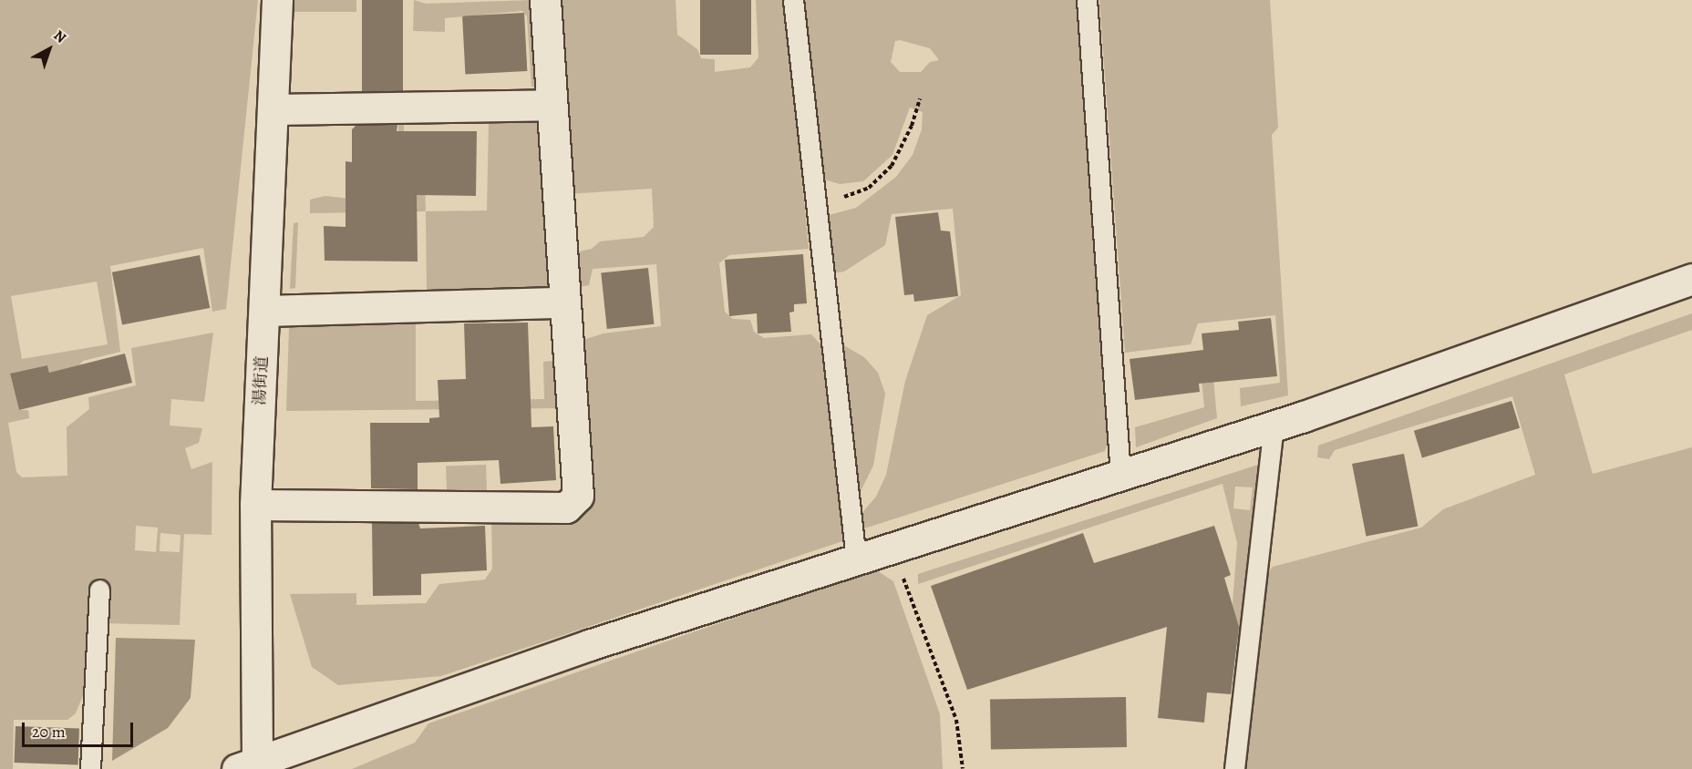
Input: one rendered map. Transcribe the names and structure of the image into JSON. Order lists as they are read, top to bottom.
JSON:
{
  "streets": {
    "street": ["湯街道"]
  },
  "scale_bar": "20 m",
  "north": "top right"
}
